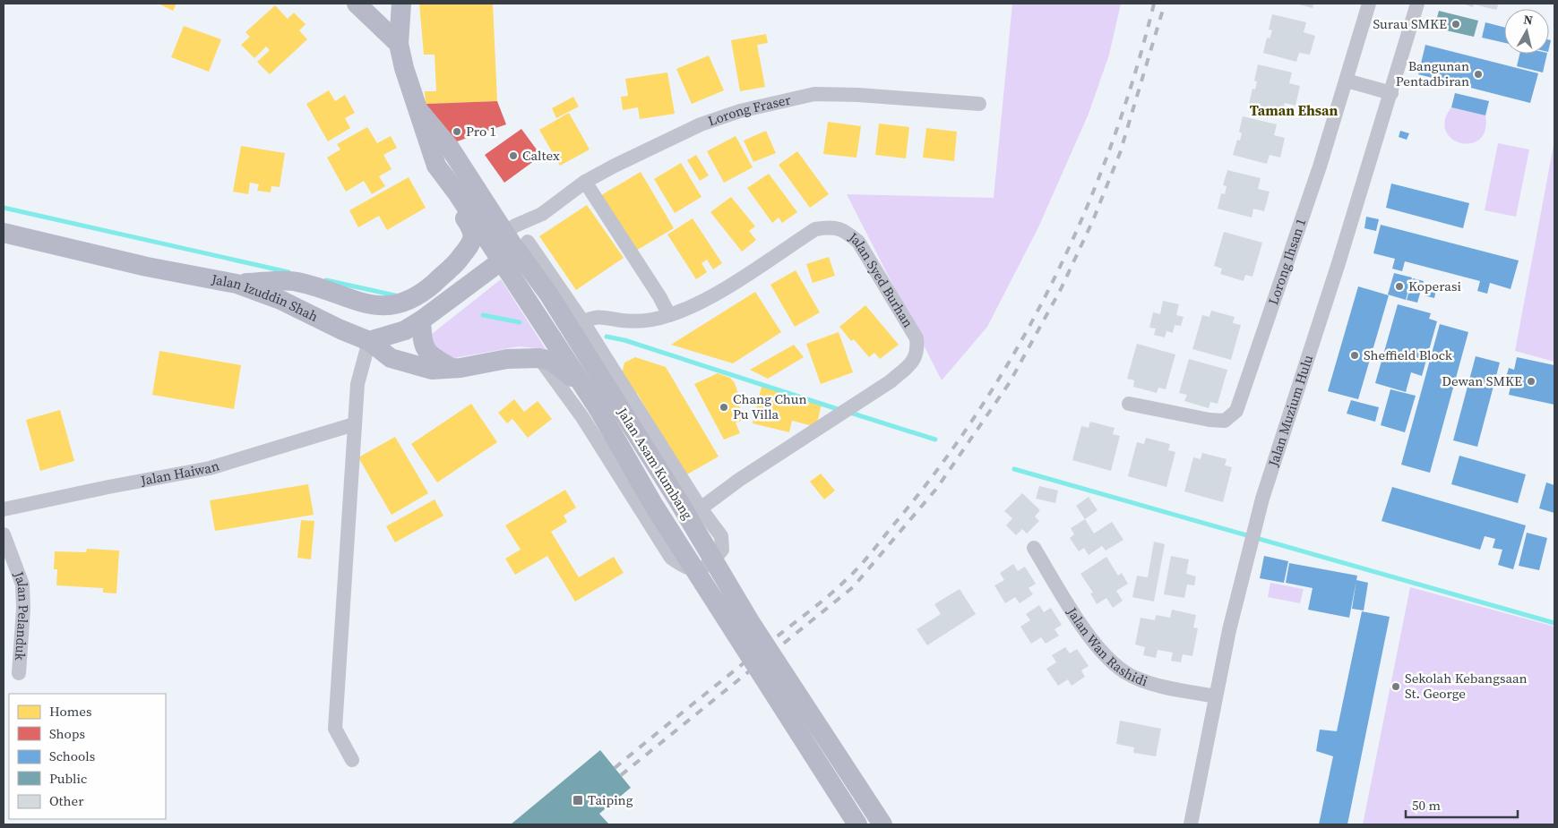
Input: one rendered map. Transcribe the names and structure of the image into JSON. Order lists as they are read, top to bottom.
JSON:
{
  "streets": {
    "main road": ["Jalan Izuddin Shah", "Jalan Asam Kumbang"],
    "street": [
      "Lorong Fraser",
      "Lorong Ihsan 1",
      "Jalan Syed Burhan",
      "Jalan Muzium Hulu",
      "Jalan Haiwan",
      "Jalan Pelanduk",
      "Jalan Wan Rashidi"
    ]
  },
  "crossings": [
    ["Lorong Fraser", "Jalan Asam Kumbang"],
    ["Jalan Muzium Hulu", "Jalan Wan Rashidi"]
  ],
  "districts": ["Taman Ehsan"],
  "places": {
    "other": [
      "Surau SMKE",
      "Bangunan Pentadbiran",
      "Pro 1",
      "Caltex",
      "Koperasi",
      "Sheffield Block",
      "Dewan SMKE",
      "Chang Chun Pu Villa",
      "Sekolah Kebangsaan St. George"
    ],
    "transit": ["Taiping"]
  },
  "legend": [
    "Homes",
    "Shops",
    "Schools",
    "Public",
    "Other"
  ],
  "scale_bar": "50 m",
  "north": "top"
}
